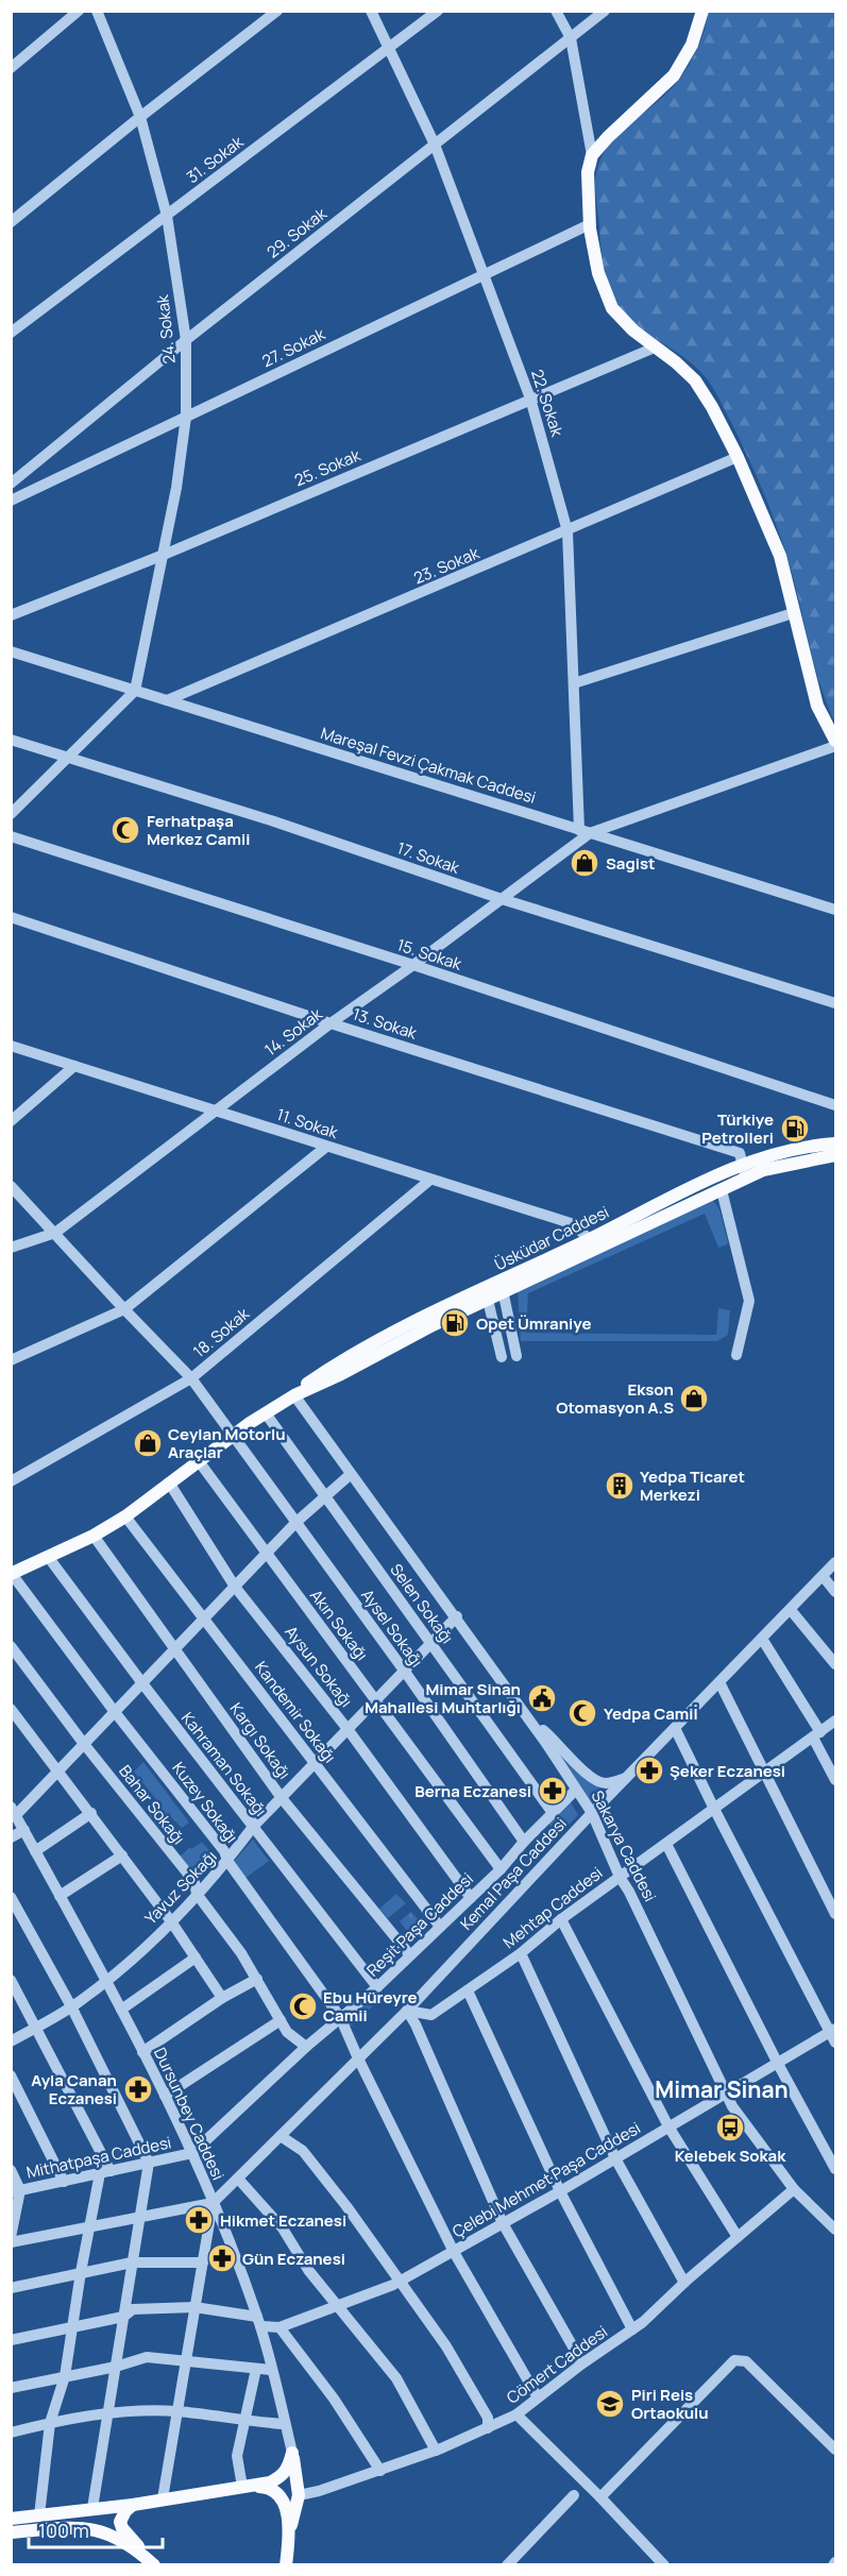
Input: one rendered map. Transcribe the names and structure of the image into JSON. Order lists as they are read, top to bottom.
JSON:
{
  "streets": {
    "main road": ["Üsküdar Caddesi"],
    "street": [
      "31. Sokak",
      "29. Sokak",
      "24. Sokak",
      "27. Sokak",
      "22. Sokak",
      "25. Sokak",
      "23. Sokak",
      "Mareşal Fevzi Çakmak Caddesi",
      "17. Sokak",
      "15. Sokak",
      "13. Sokak",
      "14. Sokak",
      "11. Sokak",
      "18. Sokak",
      "Selen Sokağı",
      "Akın Sokağı",
      "Aysel Sokağı",
      "Aysun Sokağı",
      "Kandemir Sokağı",
      "Kargı Sokağı",
      "Kahraman Sokağı",
      "Kuzey Sokağı",
      "Bahar Sokağı",
      "Sakarya Caddesi",
      "Kemal Paşa Caddesi",
      "Yavuz Sokağı",
      "Mehtap Caddesi",
      "Reşit Paşa Caddesi",
      "Dursunbey Caddesi",
      "Mithatpaşa Caddesi",
      "Çelebi Mehmet Paşa Caddesi",
      "Cömert Caddesi"
    ]
  },
  "crossings": [
    ["31. Sokak", "24. Sokak"],
    ["31. Sokak", "22. Sokak"],
    ["29. Sokak", "24. Sokak"],
    ["29. Sokak", "22. Sokak"],
    ["24. Sokak", "27. Sokak"],
    ["24. Sokak", "25. Sokak"],
    ["24. Sokak", "Mareşal Fevzi Çakmak Caddesi"],
    ["27. Sokak", "22. Sokak"],
    ["22. Sokak", "25. Sokak"],
    ["22. Sokak", "23. Sokak"],
    ["22. Sokak", "Mareşal Fevzi Çakmak Caddesi"],
    ["22. Sokak", "14. Sokak"],
    ["23. Sokak", "Mareşal Fevzi Çakmak Caddesi"],
    ["Mareşal Fevzi Çakmak Caddesi", "14. Sokak"],
    ["17. Sokak", "14. Sokak"],
    ["15. Sokak", "14. Sokak"],
    ["13. Sokak", "14. Sokak"],
    ["13. Sokak", "Üsküdar Caddesi"],
    ["14. Sokak", "11. Sokak"],
    ["14. Sokak", "Aysel Sokağı"],
    ["11. Sokak", "Üsküdar Caddesi"],
    ["11. Sokak", "18. Sokak"],
    ["Üsküdar Caddesi", "Selen Sokağı"],
    ["Üsküdar Caddesi", "Akın Sokağı"],
    ["Üsküdar Caddesi", "Aysel Sokağı"],
    ["Üsküdar Caddesi", "Aysun Sokağı"],
    ["Üsküdar Caddesi", "Kandemir Sokağı"],
    ["Üsküdar Caddesi", "Kargı Sokağı"],
    ["Üsküdar Caddesi", "Kahraman Sokağı"],
    ["Üsküdar Caddesi", "Kuzey Sokağı"],
    ["Üsküdar Caddesi", "Sakarya Caddesi"],
    ["18. Sokak", "Aysel Sokağı"],
    ["Selen Sokağı", "Yavuz Sokağı"],
    ["Selen Sokağı", "Reşit Paşa Caddesi"],
    ["Akın Sokağı", "Yavuz Sokağı"],
    ["Akın Sokağı", "Reşit Paşa Caddesi"],
    ["Aysel Sokağı", "Yavuz Sokağı"],
    ["Aysel Sokağı", "Reşit Paşa Caddesi"],
    ["Aysun Sokağı", "Yavuz Sokağı"],
    ["Aysun Sokağı", "Reşit Paşa Caddesi"],
    ["Kandemir Sokağı", "Yavuz Sokağı"],
    ["Kandemir Sokağı", "Reşit Paşa Caddesi"],
    ["Kargı Sokağı", "Yavuz Sokağı"],
    ["Kargı Sokağı", "Reşit Paşa Caddesi"],
    ["Kahraman Sokağı", "Yavuz Sokağı"],
    ["Kahraman Sokağı", "Reşit Paşa Caddesi"],
    ["Kuzey Sokağı", "Kemal Paşa Caddesi"],
    ["Kuzey Sokağı", "Yavuz Sokağı"],
    ["Kuzey Sokağı", "Reşit Paşa Caddesi"],
    ["Kuzey Sokağı", "Çelebi Mehmet Paşa Caddesi"],
    ["Kuzey Sokağı", "Cömert Caddesi"],
    ["Bahar Sokağı", "Yavuz Sokağı"],
    ["Bahar Sokağı", "Reşit Paşa Caddesi"],
    ["Sakarya Caddesi", "Kemal Paşa Caddesi"],
    ["Sakarya Caddesi", "Yavuz Sokağı"],
    ["Sakarya Caddesi", "Mehtap Caddesi"],
    ["Sakarya Caddesi", "Reşit Paşa Caddesi"],
    ["Sakarya Caddesi", "Çelebi Mehmet Paşa Caddesi"],
    ["Sakarya Caddesi", "Cömert Caddesi"],
    ["Kemal Paşa Caddesi", "Mehtap Caddesi"],
    ["Kemal Paşa Caddesi", "Dursunbey Caddesi"],
    ["Yavuz Sokağı", "Dursunbey Caddesi"],
    ["Reşit Paşa Caddesi", "Dursunbey Caddesi"],
    ["Reşit Paşa Caddesi", "Mithatpaşa Caddesi"],
    ["Dursunbey Caddesi", "Mithatpaşa Caddesi"],
    ["Dursunbey Caddesi", "Çelebi Mehmet Paşa Caddesi"]
  ],
  "districts": ["Mimar Sinan"],
  "places": {
    "mosque": ["Ferhatpaşa Merkez Camii", "Yedpa Camiİ", "Ebu Hüreyre Camii"],
    "shop": ["Sagist", "Ekson Otomasyon A.S", "Ceylan Motorlu Araçlar"],
    "fuel station": ["Türkiye Petrolleri", "Opet Ümraniye"],
    "building": ["Yedpa Ticaret Merkezi"],
    "public building": ["Mimar Sinan Mahallesi Muhtarlığı"],
    "pharmacy": [
      "Şeker Eczanesi",
      "Berna Eczanesi",
      "Ayla Canan Eczanesi",
      "Hikmet Eczanesi",
      "Gün Eczanesi"
    ],
    "bus stop": ["Kelebek Sokak"],
    "school or university": ["Piri Reis Ortaokulu"]
  },
  "scale_bar": "100 m"
}
